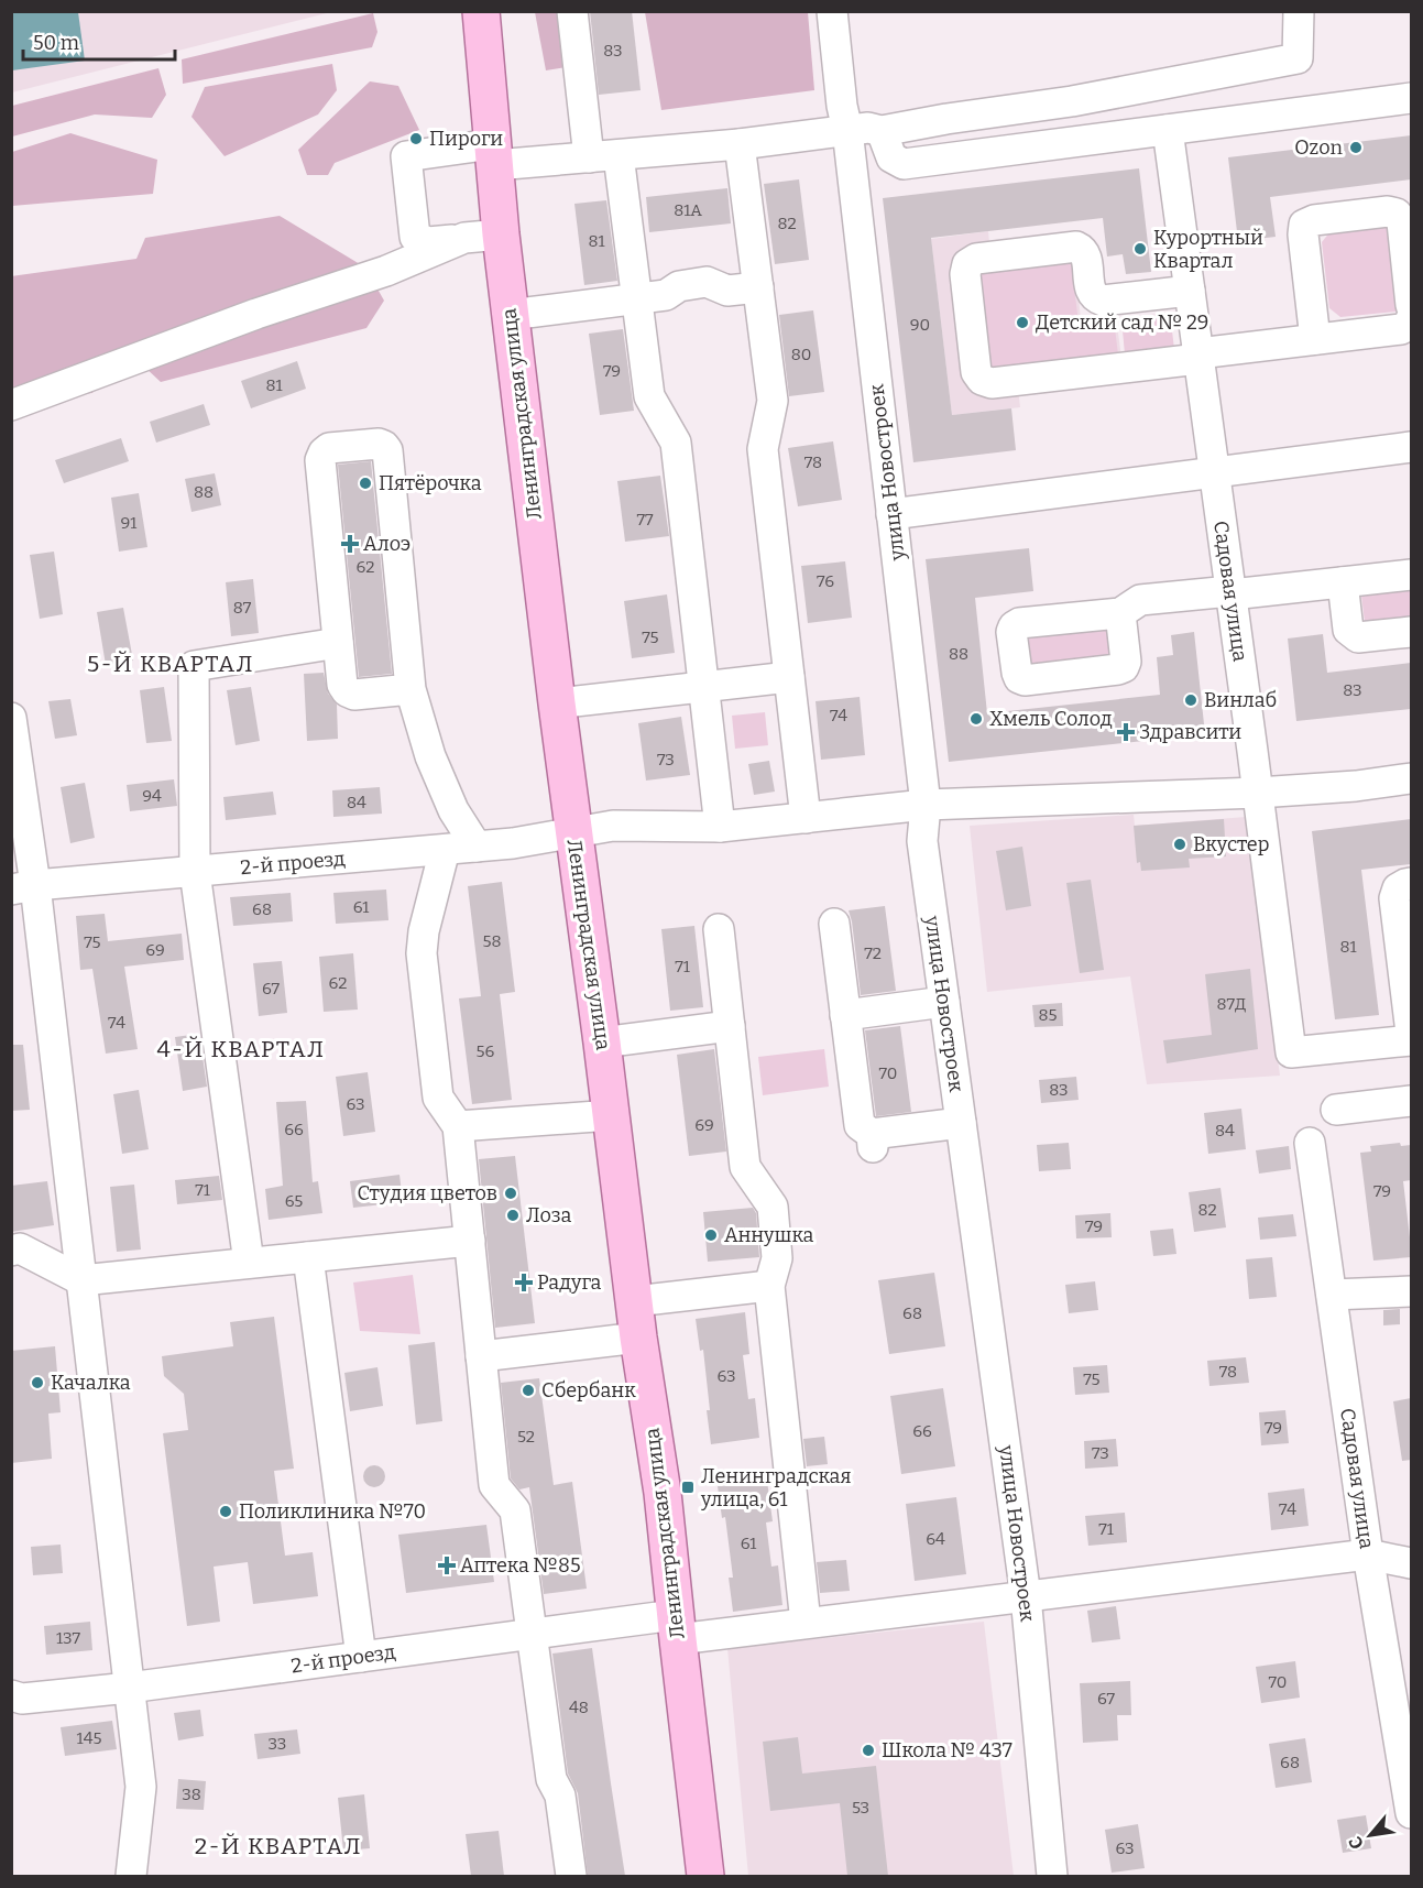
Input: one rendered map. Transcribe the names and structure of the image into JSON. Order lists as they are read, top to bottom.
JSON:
{
  "streets": {
    "main road": ["Ленинградская улица"],
    "street": ["улица Новостроек", "Садовая улица", "2-й проезд"]
  },
  "crossings": [
    ["Ленинградская улица", "2-й проезд"],
    ["улица Новостроек", "2-й проезд"],
    ["Садовая улица", "2-й проезд"]
  ],
  "districts": ["5-Й КВАРТАЛ", "4-Й КВАРТАЛ", "2-Й КВАРТАЛ"],
  "places": {
    "other": [
      "Пироги",
      "Ozon",
      "Курортный Квартал",
      "Детский сад № 29",
      "Пятёрочка",
      "Винлаб",
      "Хмель Солод",
      "Вкустер",
      "Студия цветов",
      "Лоза",
      "Аннушка",
      "Качалка",
      "Сбербанк",
      "Поликлиника №70",
      "Школа № 437"
    ],
    "health": [
      "Алоэ",
      "Здравсити",
      "Радуга",
      "Аптека №85"
    ],
    "transit": ["Ленинградская улица, 61"]
  },
  "house_numbers": [
    "83",
    "81А",
    "82",
    "81",
    "90",
    "80",
    "79",
    "81",
    "78",
    "88",
    "77",
    "91",
    "62",
    "76",
    "87",
    "75",
    "88",
    "83",
    "74",
    "73",
    "94",
    "84",
    "61",
    "68",
    "58",
    "75",
    "81",
    "69",
    "72",
    "71",
    "62",
    "67",
    "87Д",
    "85",
    "74",
    "56",
    "70",
    "83",
    "63",
    "69",
    "66",
    "84",
    "71",
    "79",
    "65",
    "82",
    "79",
    "68",
    "78",
    "63",
    "75",
    "79",
    "66",
    "52",
    "73",
    "74",
    "71",
    "64",
    "61",
    "137",
    "70",
    "67",
    "48",
    "145",
    "33",
    "68",
    "38",
    "53",
    "63"
  ],
  "scale_bar": "50 m",
  "north": "bottom left"
}
